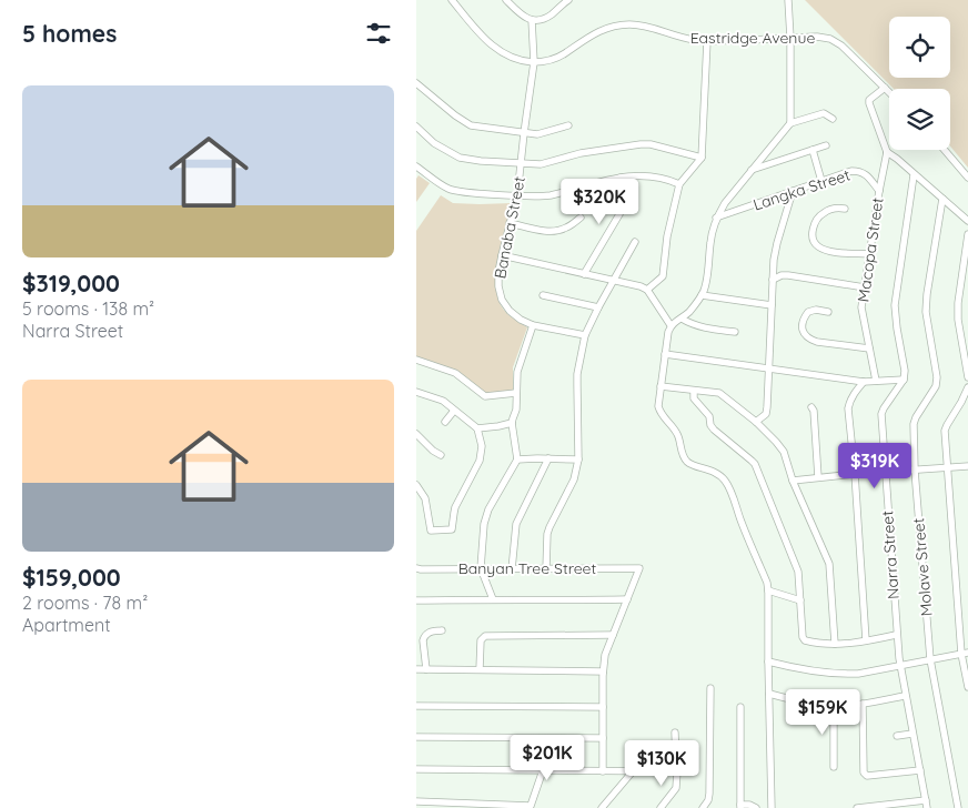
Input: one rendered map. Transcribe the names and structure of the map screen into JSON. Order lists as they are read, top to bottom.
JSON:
{
  "streets": {
    "street": [
      "Eastridge Avenue",
      "Langka Street",
      "Banaba Street",
      "Macopa Street",
      "Narra Street",
      "Molave Street",
      "Banyan Tree Street"
    ]
  },
  "crossings": [
    ["Eastridge Avenue", "Banaba Street"],
    ["Langka Street", "Macopa Street"]
  ],
  "page": {
    "heading": "5 homes",
    "list": [
      {
        "name": "$319,000",
        "note": "5 rooms · 138 m² · Narra Street"
      },
      {
        "name": "$159,000",
        "note": "2 rooms · 78 m² · Apartment"
      }
    ],
    "price": [
      "$320K",
      "$319K",
      "$159K",
      "$201K",
      "$130K"
    ]
  }
}
